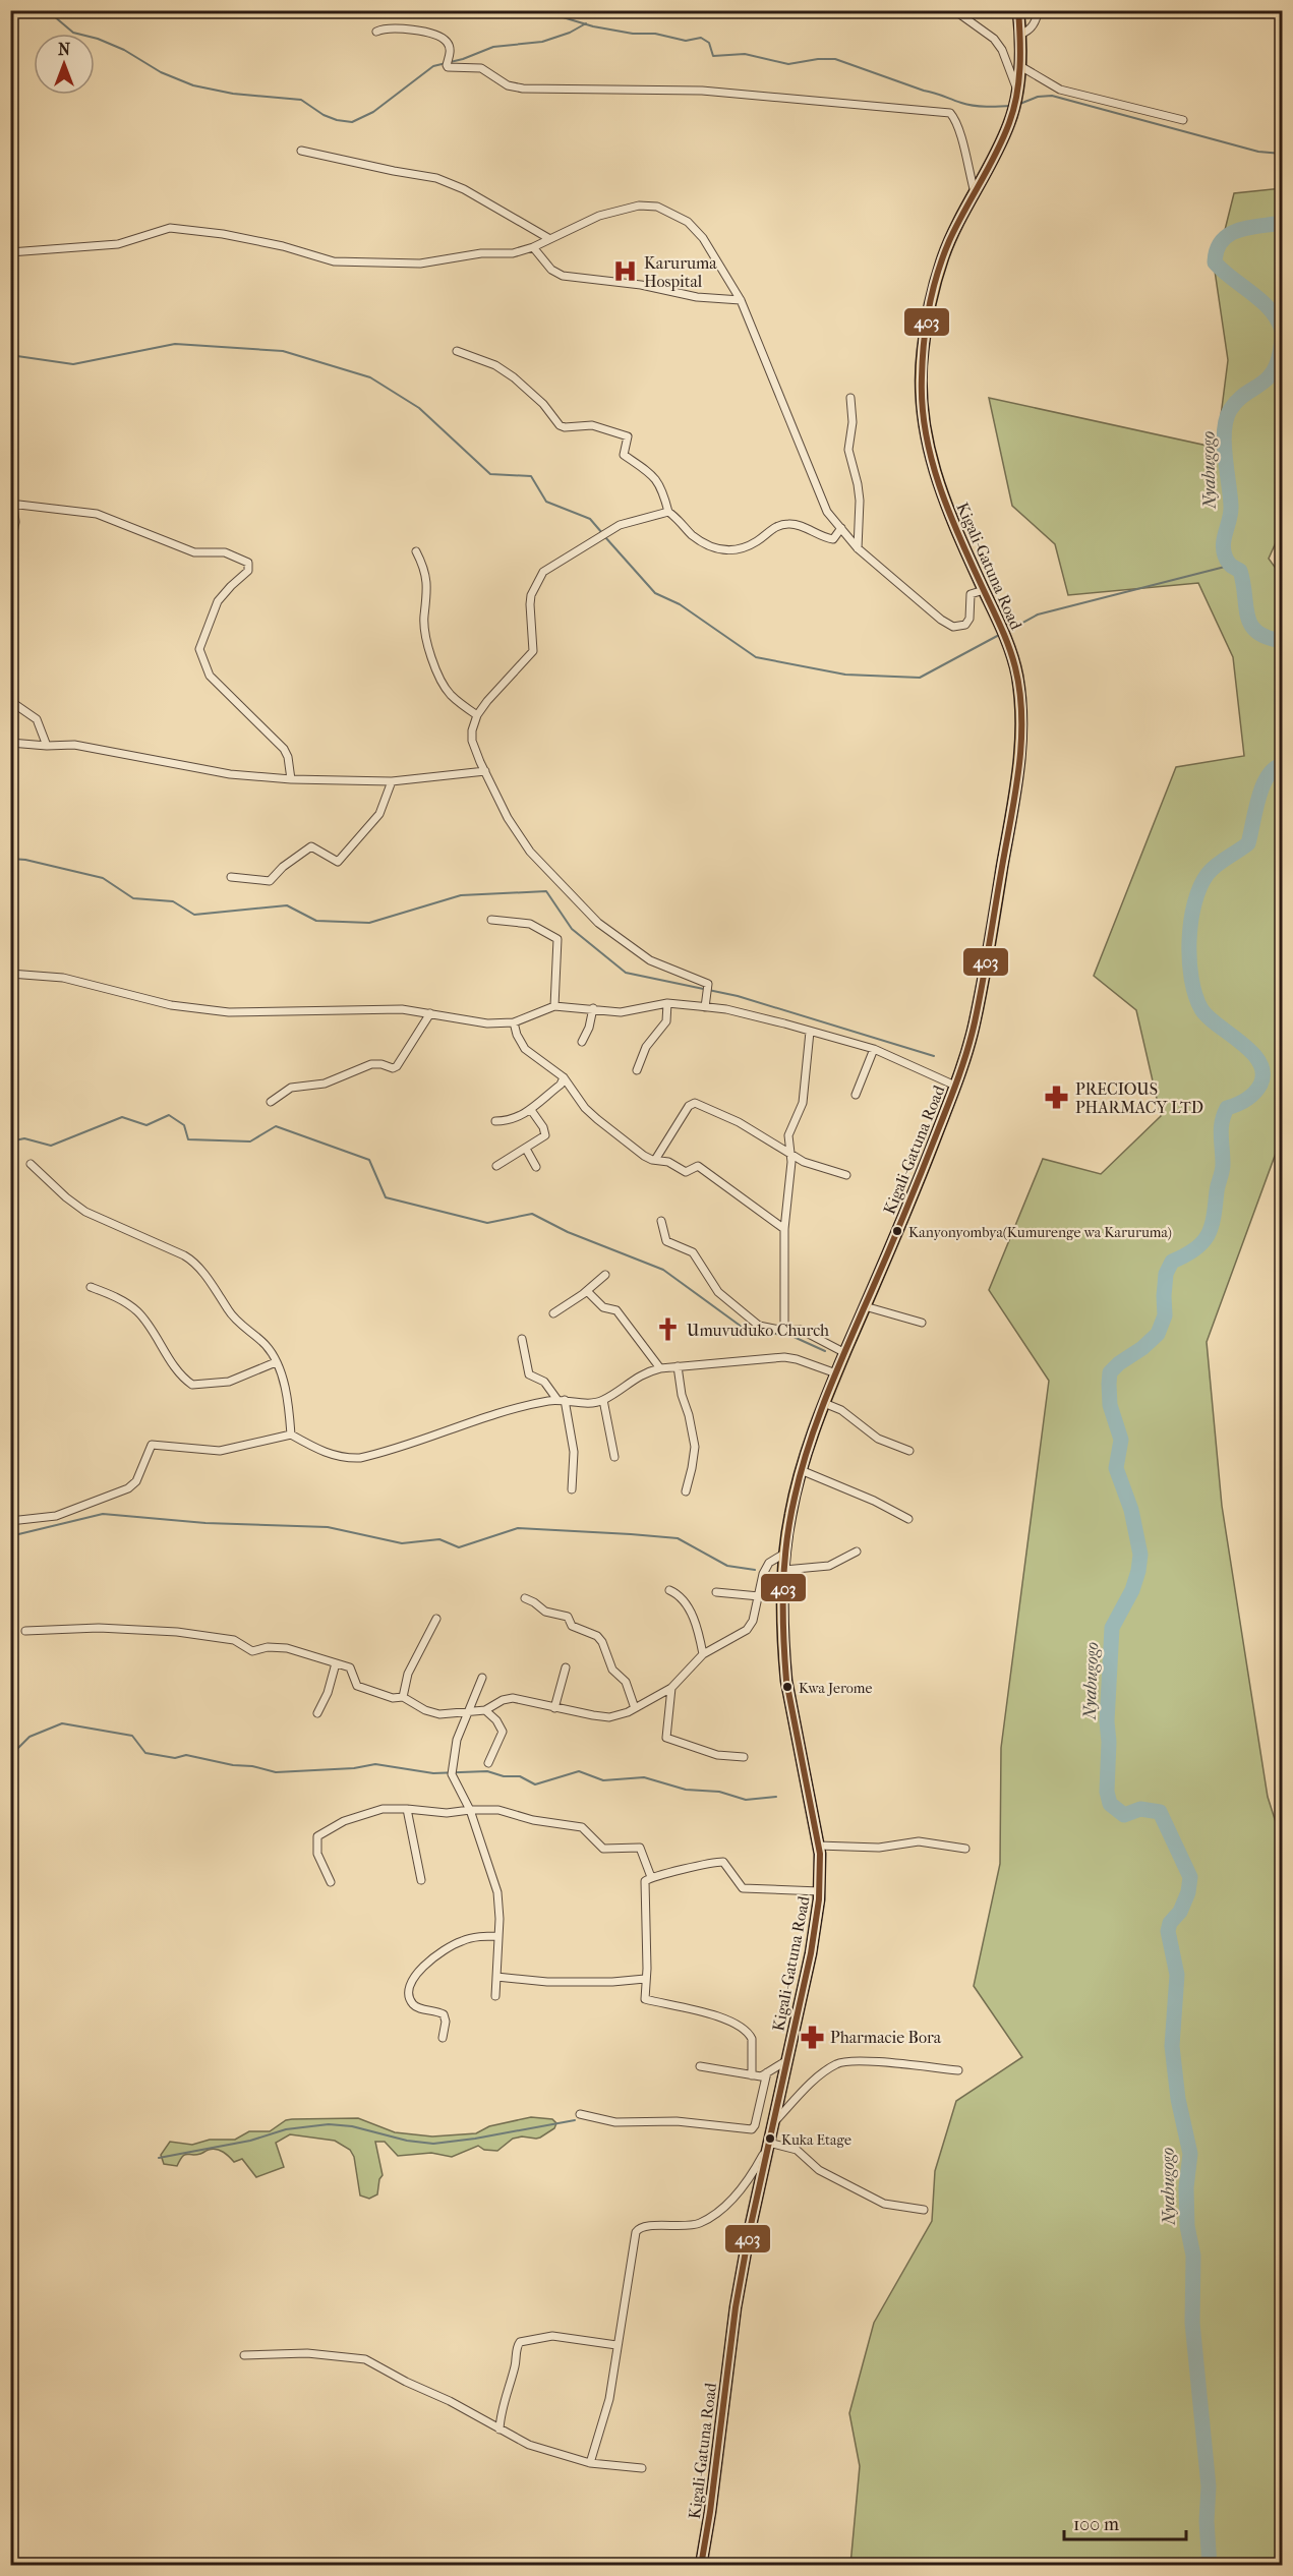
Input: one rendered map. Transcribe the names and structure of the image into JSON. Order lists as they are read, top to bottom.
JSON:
{
  "streets": {
    "highway": ["Kigali-Gatuna Road"]
  },
  "water": ["Nyabugogo"],
  "places": {
    "hospital": ["Karuruma Hospital"],
    "pharmacy": ["PRECIOUS PHARMACY LTD", "Pharmacie Bora"],
    "other": ["Kanyonyombya(Kumurenge wa Karuruma)", "Kwa Jerome", "Kuka Etage"],
    "church": ["Umuvuduko Church"]
  },
  "lines": ["transit line 403"],
  "scale_bar": "100 m",
  "north": "top"
}
